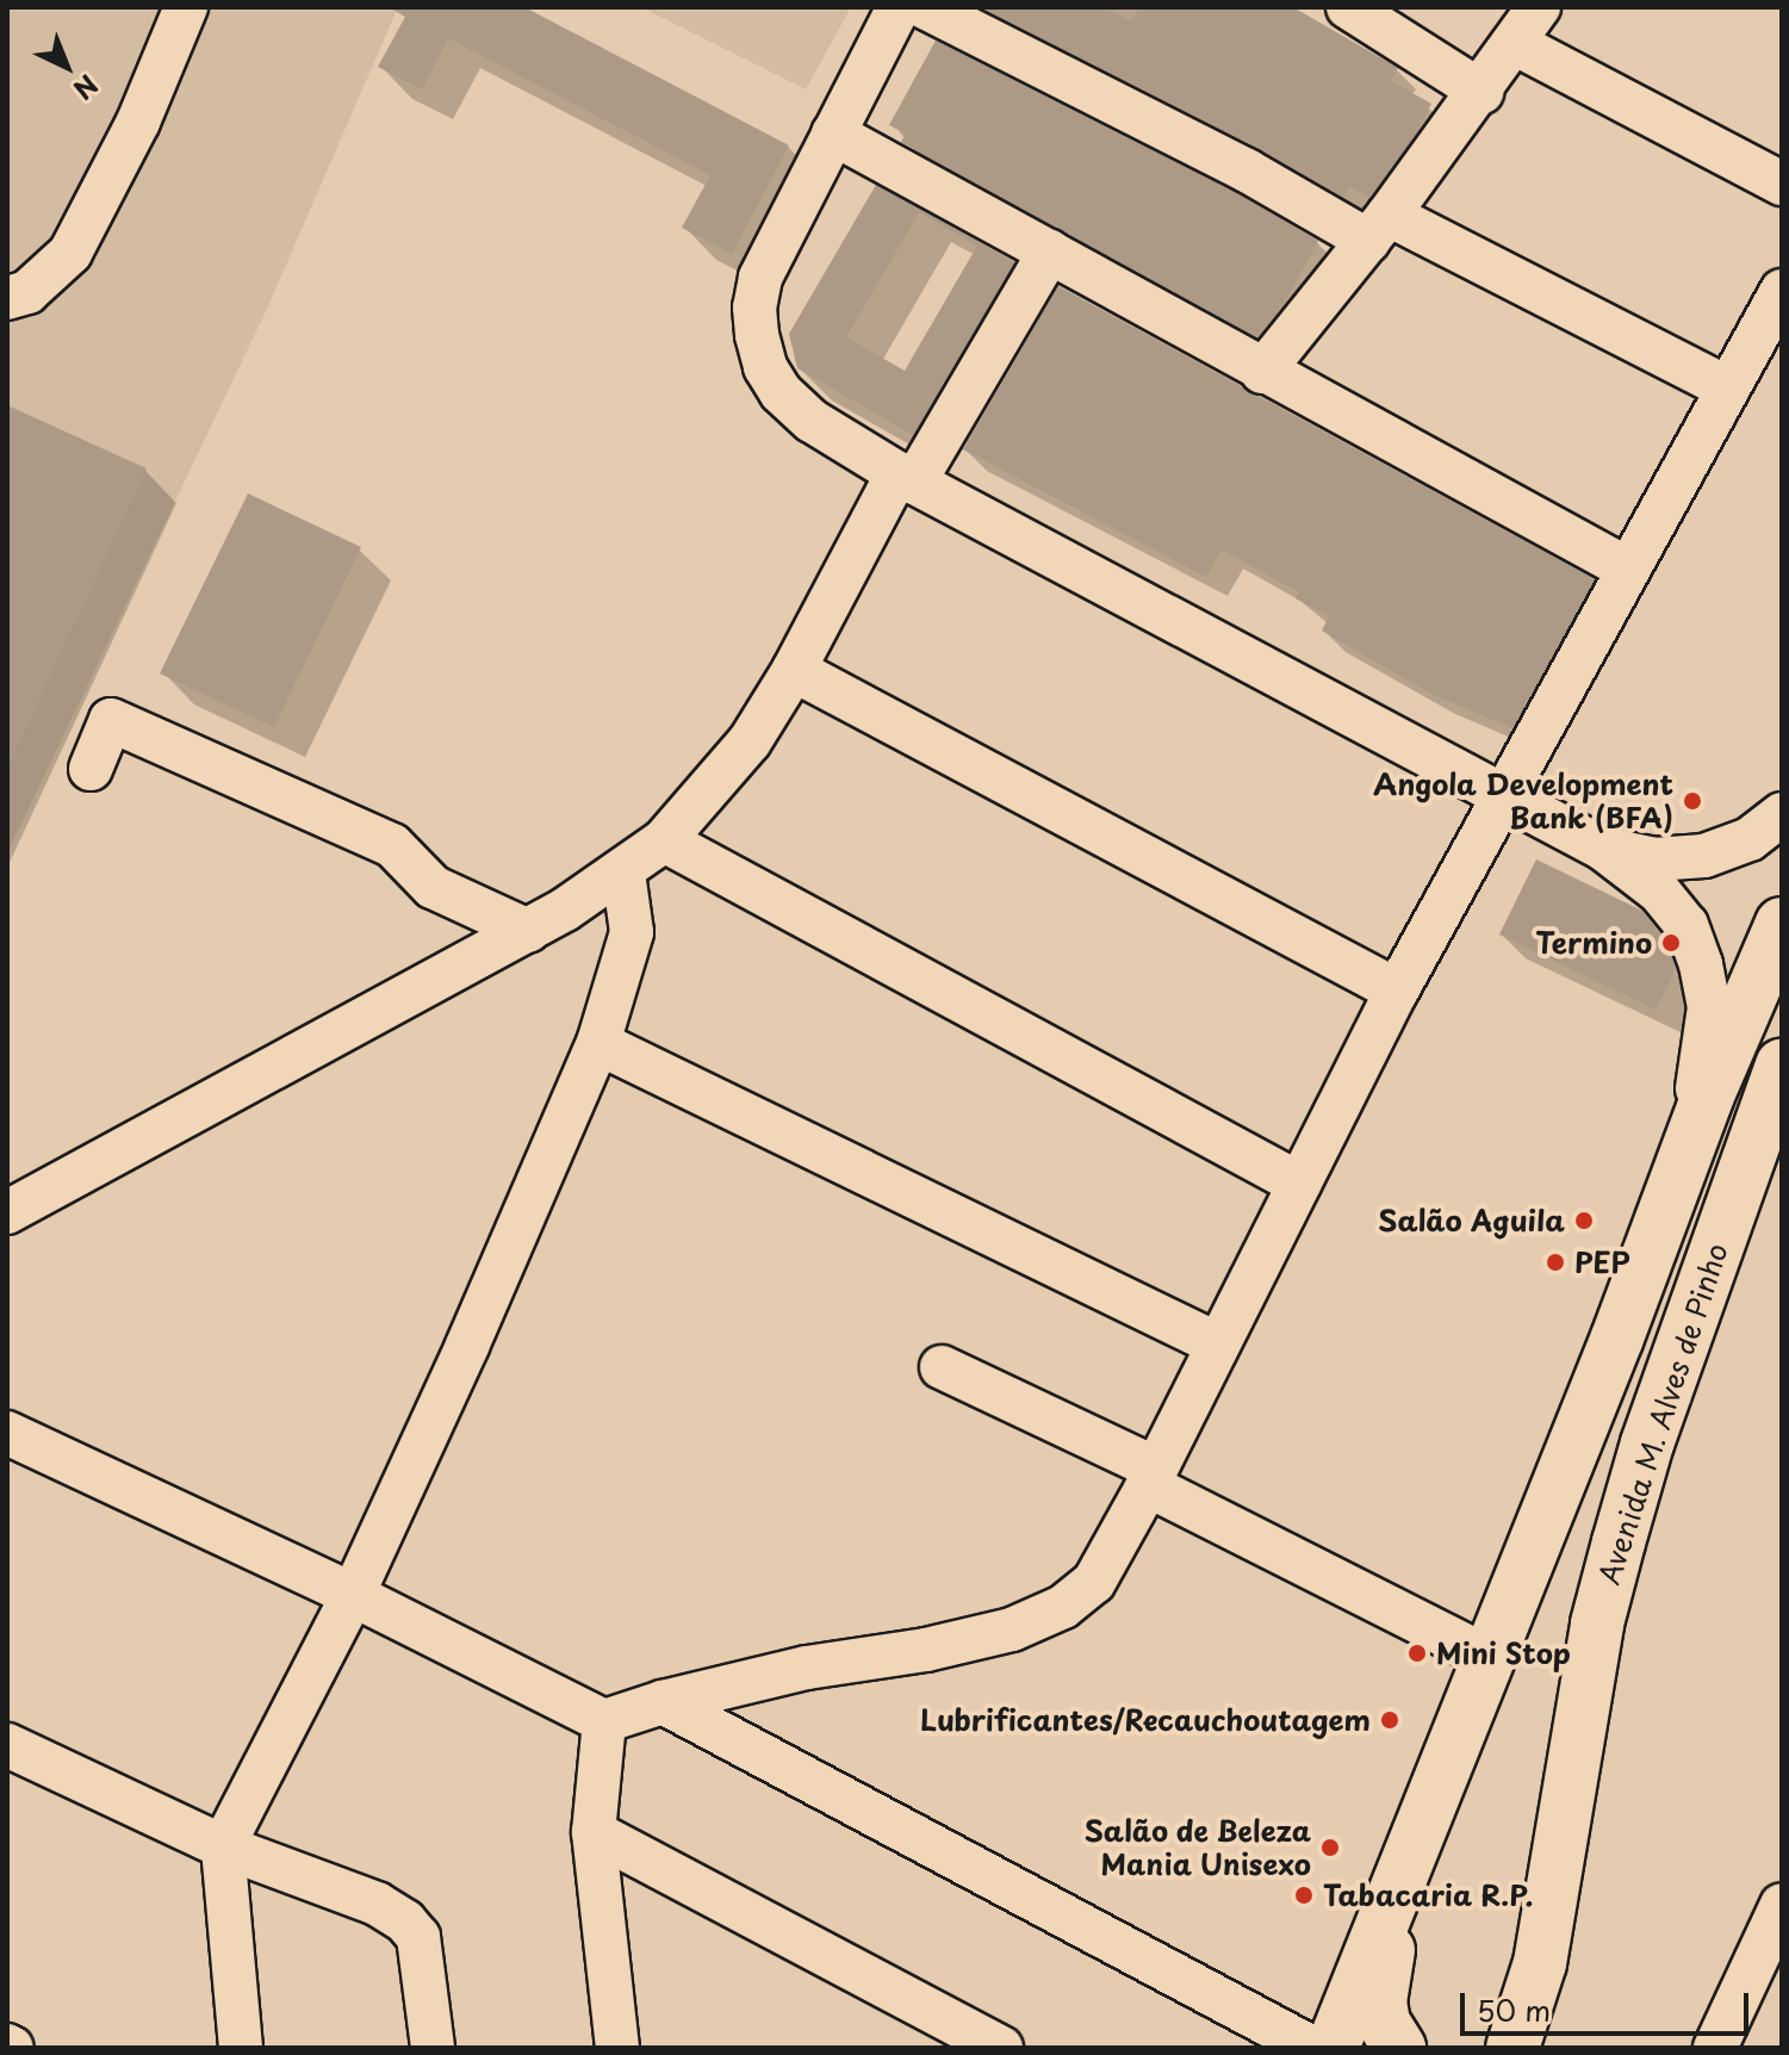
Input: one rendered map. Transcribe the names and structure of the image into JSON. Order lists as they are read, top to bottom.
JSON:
{
  "streets": {
    "main road": ["Avenida M. Alves de Pinho"]
  },
  "places": [
    "Angola Development Bank (BFA)",
    "Termino",
    "Salão Aguila",
    "PEP",
    "Mini Stop",
    "Lubrificantes/Recauchoutagem",
    "Salão de Beleza Mania Unisexo",
    "Tabacaria R.P."
  ],
  "scale_bar": "50 m",
  "north": "bottom right"
}
